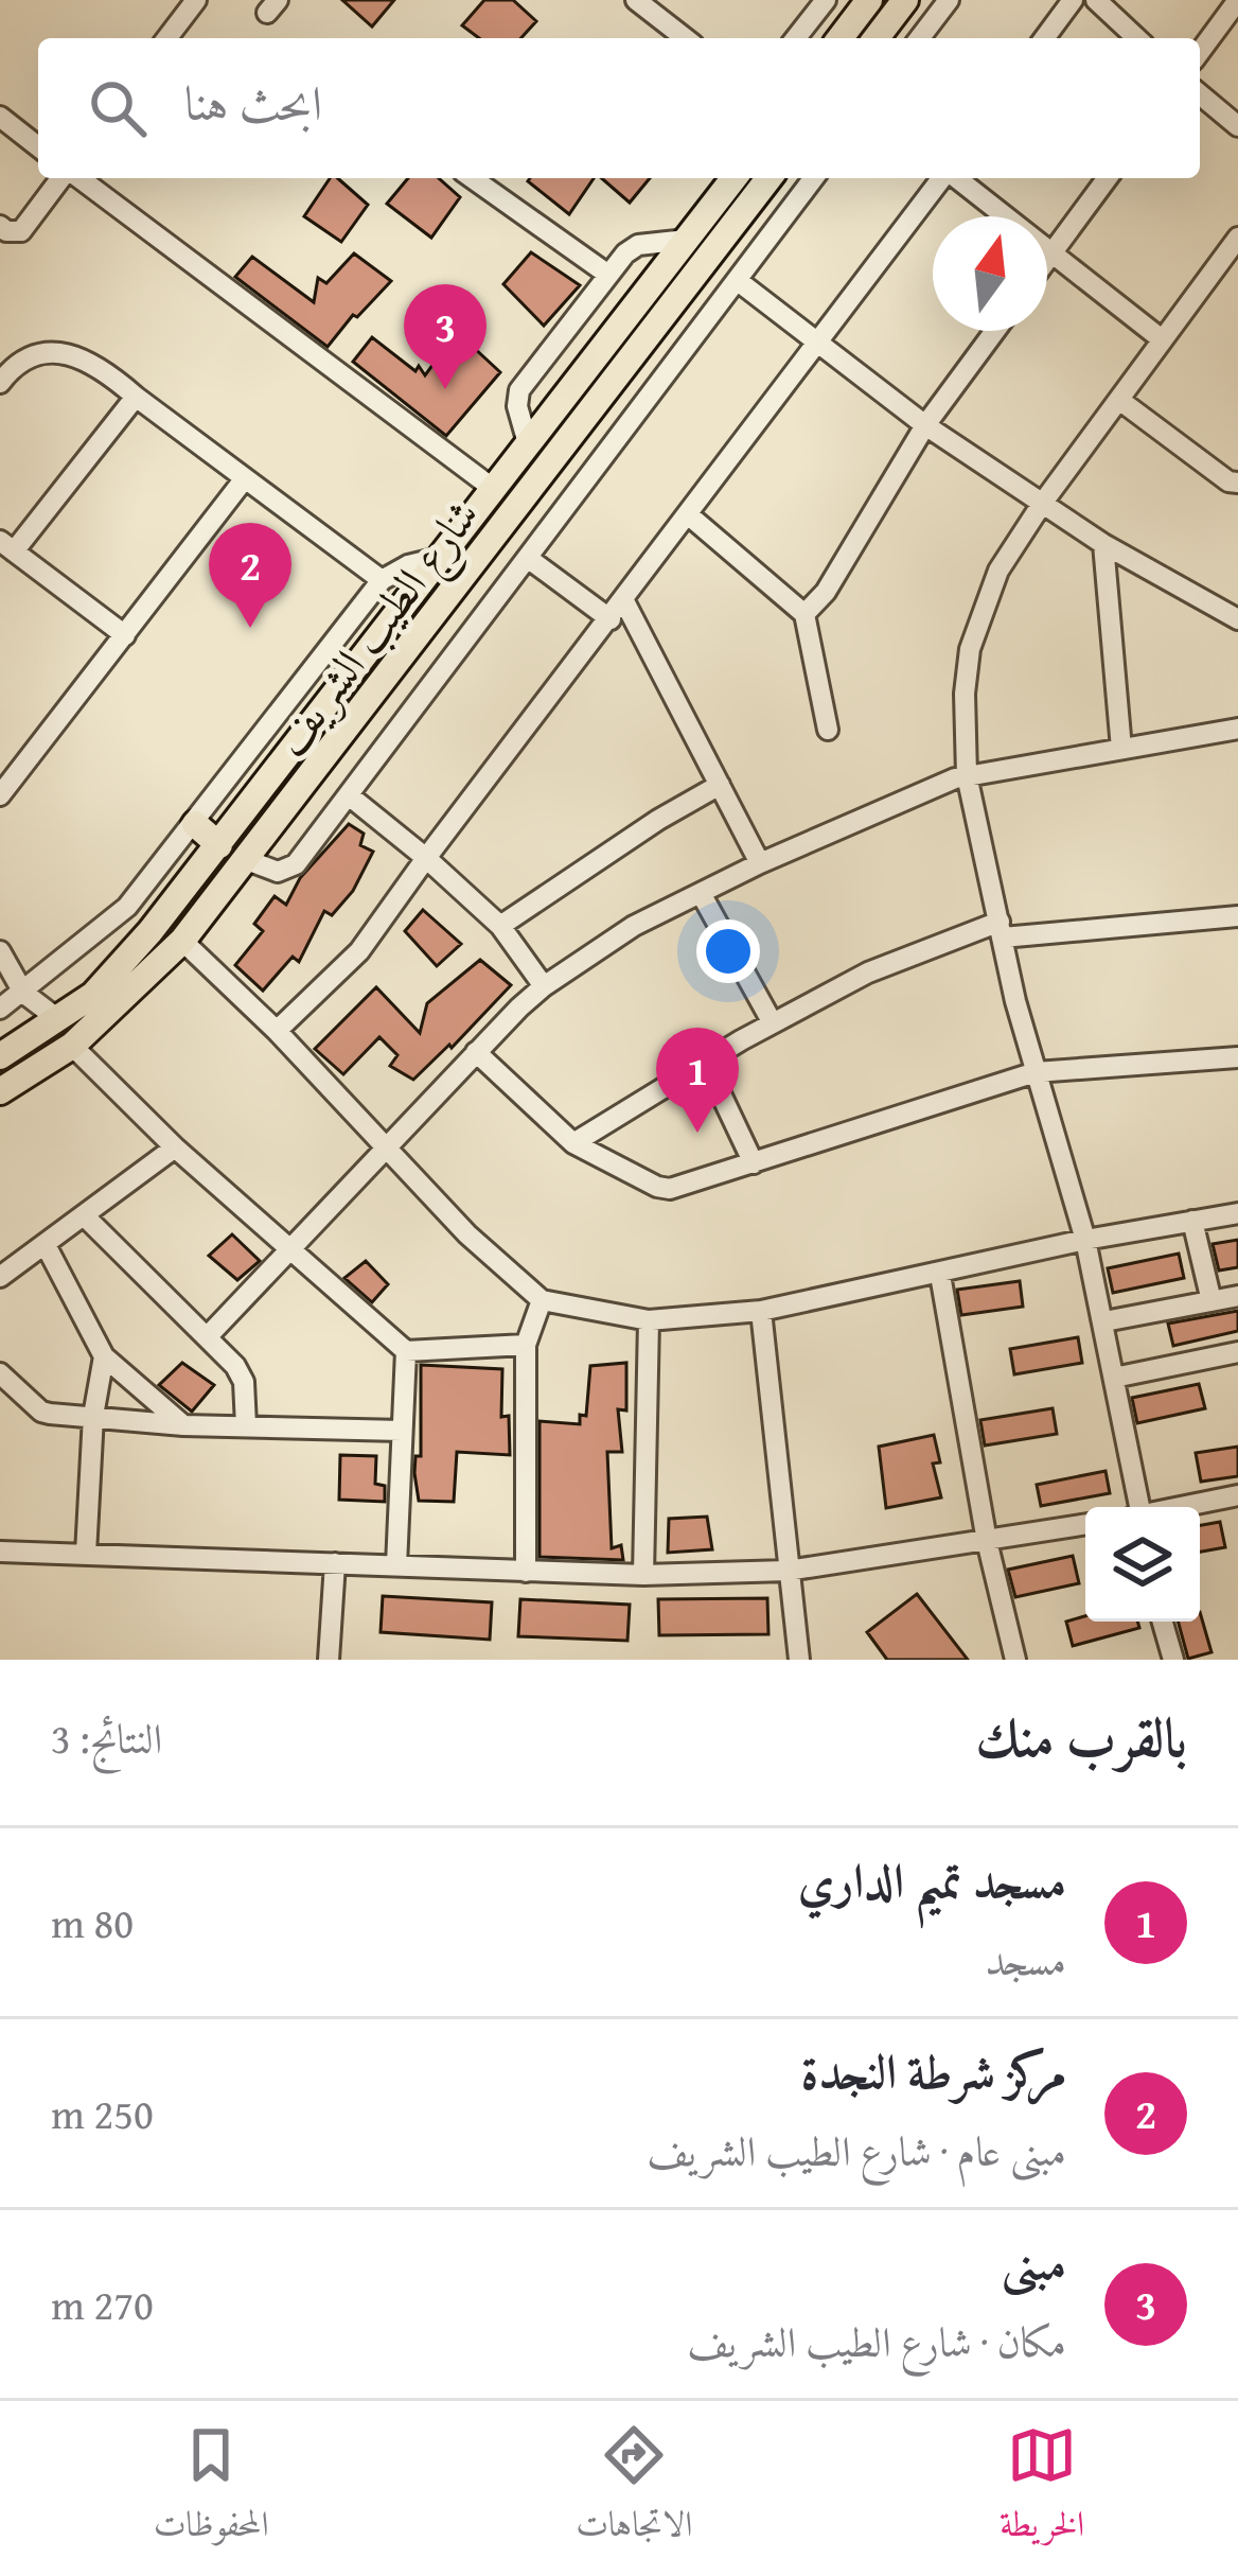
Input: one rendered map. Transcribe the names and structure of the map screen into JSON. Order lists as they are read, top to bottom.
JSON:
{
  "streets": {
    "main road": ["شارع الطيب الشريف"]
  },
  "north": "top",
  "page": {
    "search": "ابحث هنا",
    "pins": ["3", "2", "1"],
    "heading": ["بالقرب منك", "النتائج: 3"],
    "list": [
      {
        "mark": "1",
        "name": "مسجد تميم الداري",
        "note": "مسجد",
        "value": "80 m"
      },
      {
        "mark": "2",
        "name": "مركز شرطة النجدة",
        "note": "مبنى عام · شارع الطيب الشريف",
        "value": "250 m"
      },
      {
        "mark": "3",
        "name": "مبنى",
        "note": "مكان · شارع الطيب الشريف",
        "value": "270 m"
      }
    ],
    "nav": ["الخريطة", "الاتجاهات", "المحفوظات"]
  }
}
